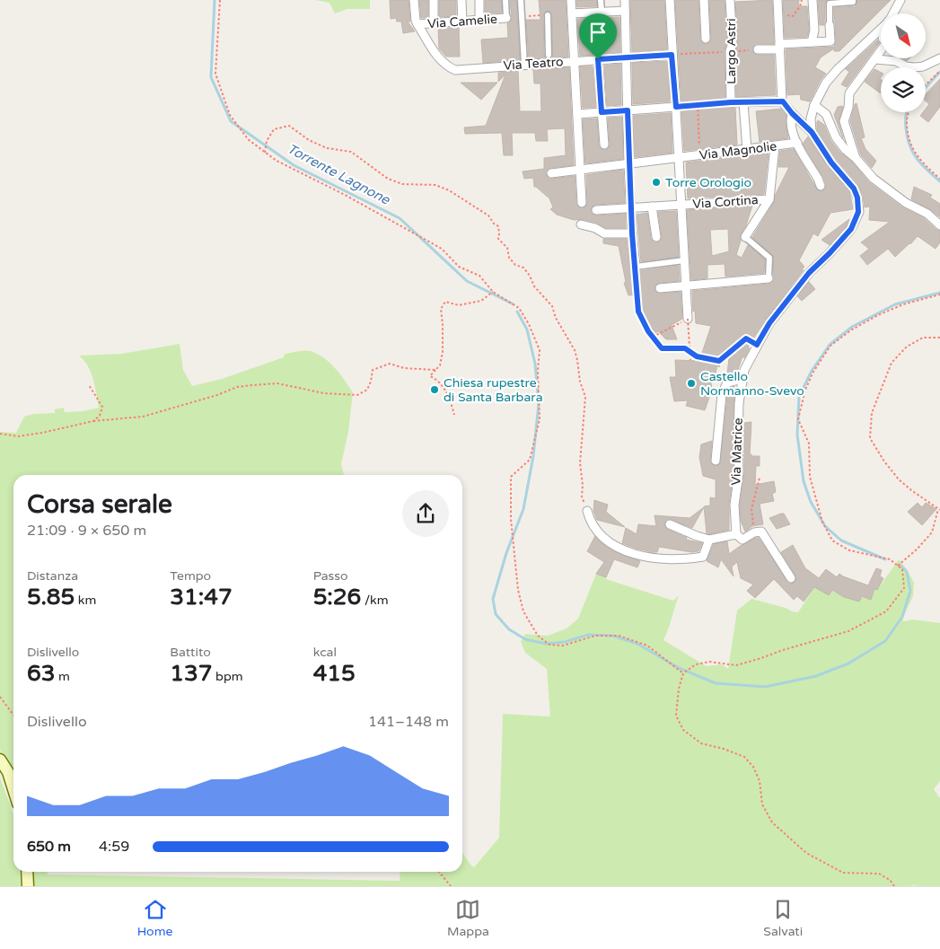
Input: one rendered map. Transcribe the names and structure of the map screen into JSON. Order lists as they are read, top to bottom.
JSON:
{
  "streets": {
    "street": [
      "Via Camelie",
      "Largo Astri",
      "Via Teatro",
      "Via Magnolie",
      "Via Cortina",
      "Via Matrice"
    ]
  },
  "crossings": [
    ["Via Camelie", "Via Teatro"]
  ],
  "water": ["Torrente Lagnone"],
  "places": ["Torre Orologio", "Castello Normanno-Svevo", "Chiesa rupestre di Santa Barbara"],
  "north": "bottom right",
  "page": {
    "heading": ["Corsa serale", "21:09 · 9 × 650 m"],
    "stats": [
      ["Distanza", "5.85 km"],
      ["Tempo", "31:47"],
      ["Passo", "5:26 /km"],
      ["Dislivello", "63 m"],
      ["Battito", "137 bpm"],
      ["kcal", "415"]
    ],
    "chart": ["Dislivello", "141–148 m"],
    "list": [
      {
        "name": "650 m",
        "note": "4:59"
      }
    ],
    "tabs": ["Home", "Mappa", "Salvati"]
  }
}
